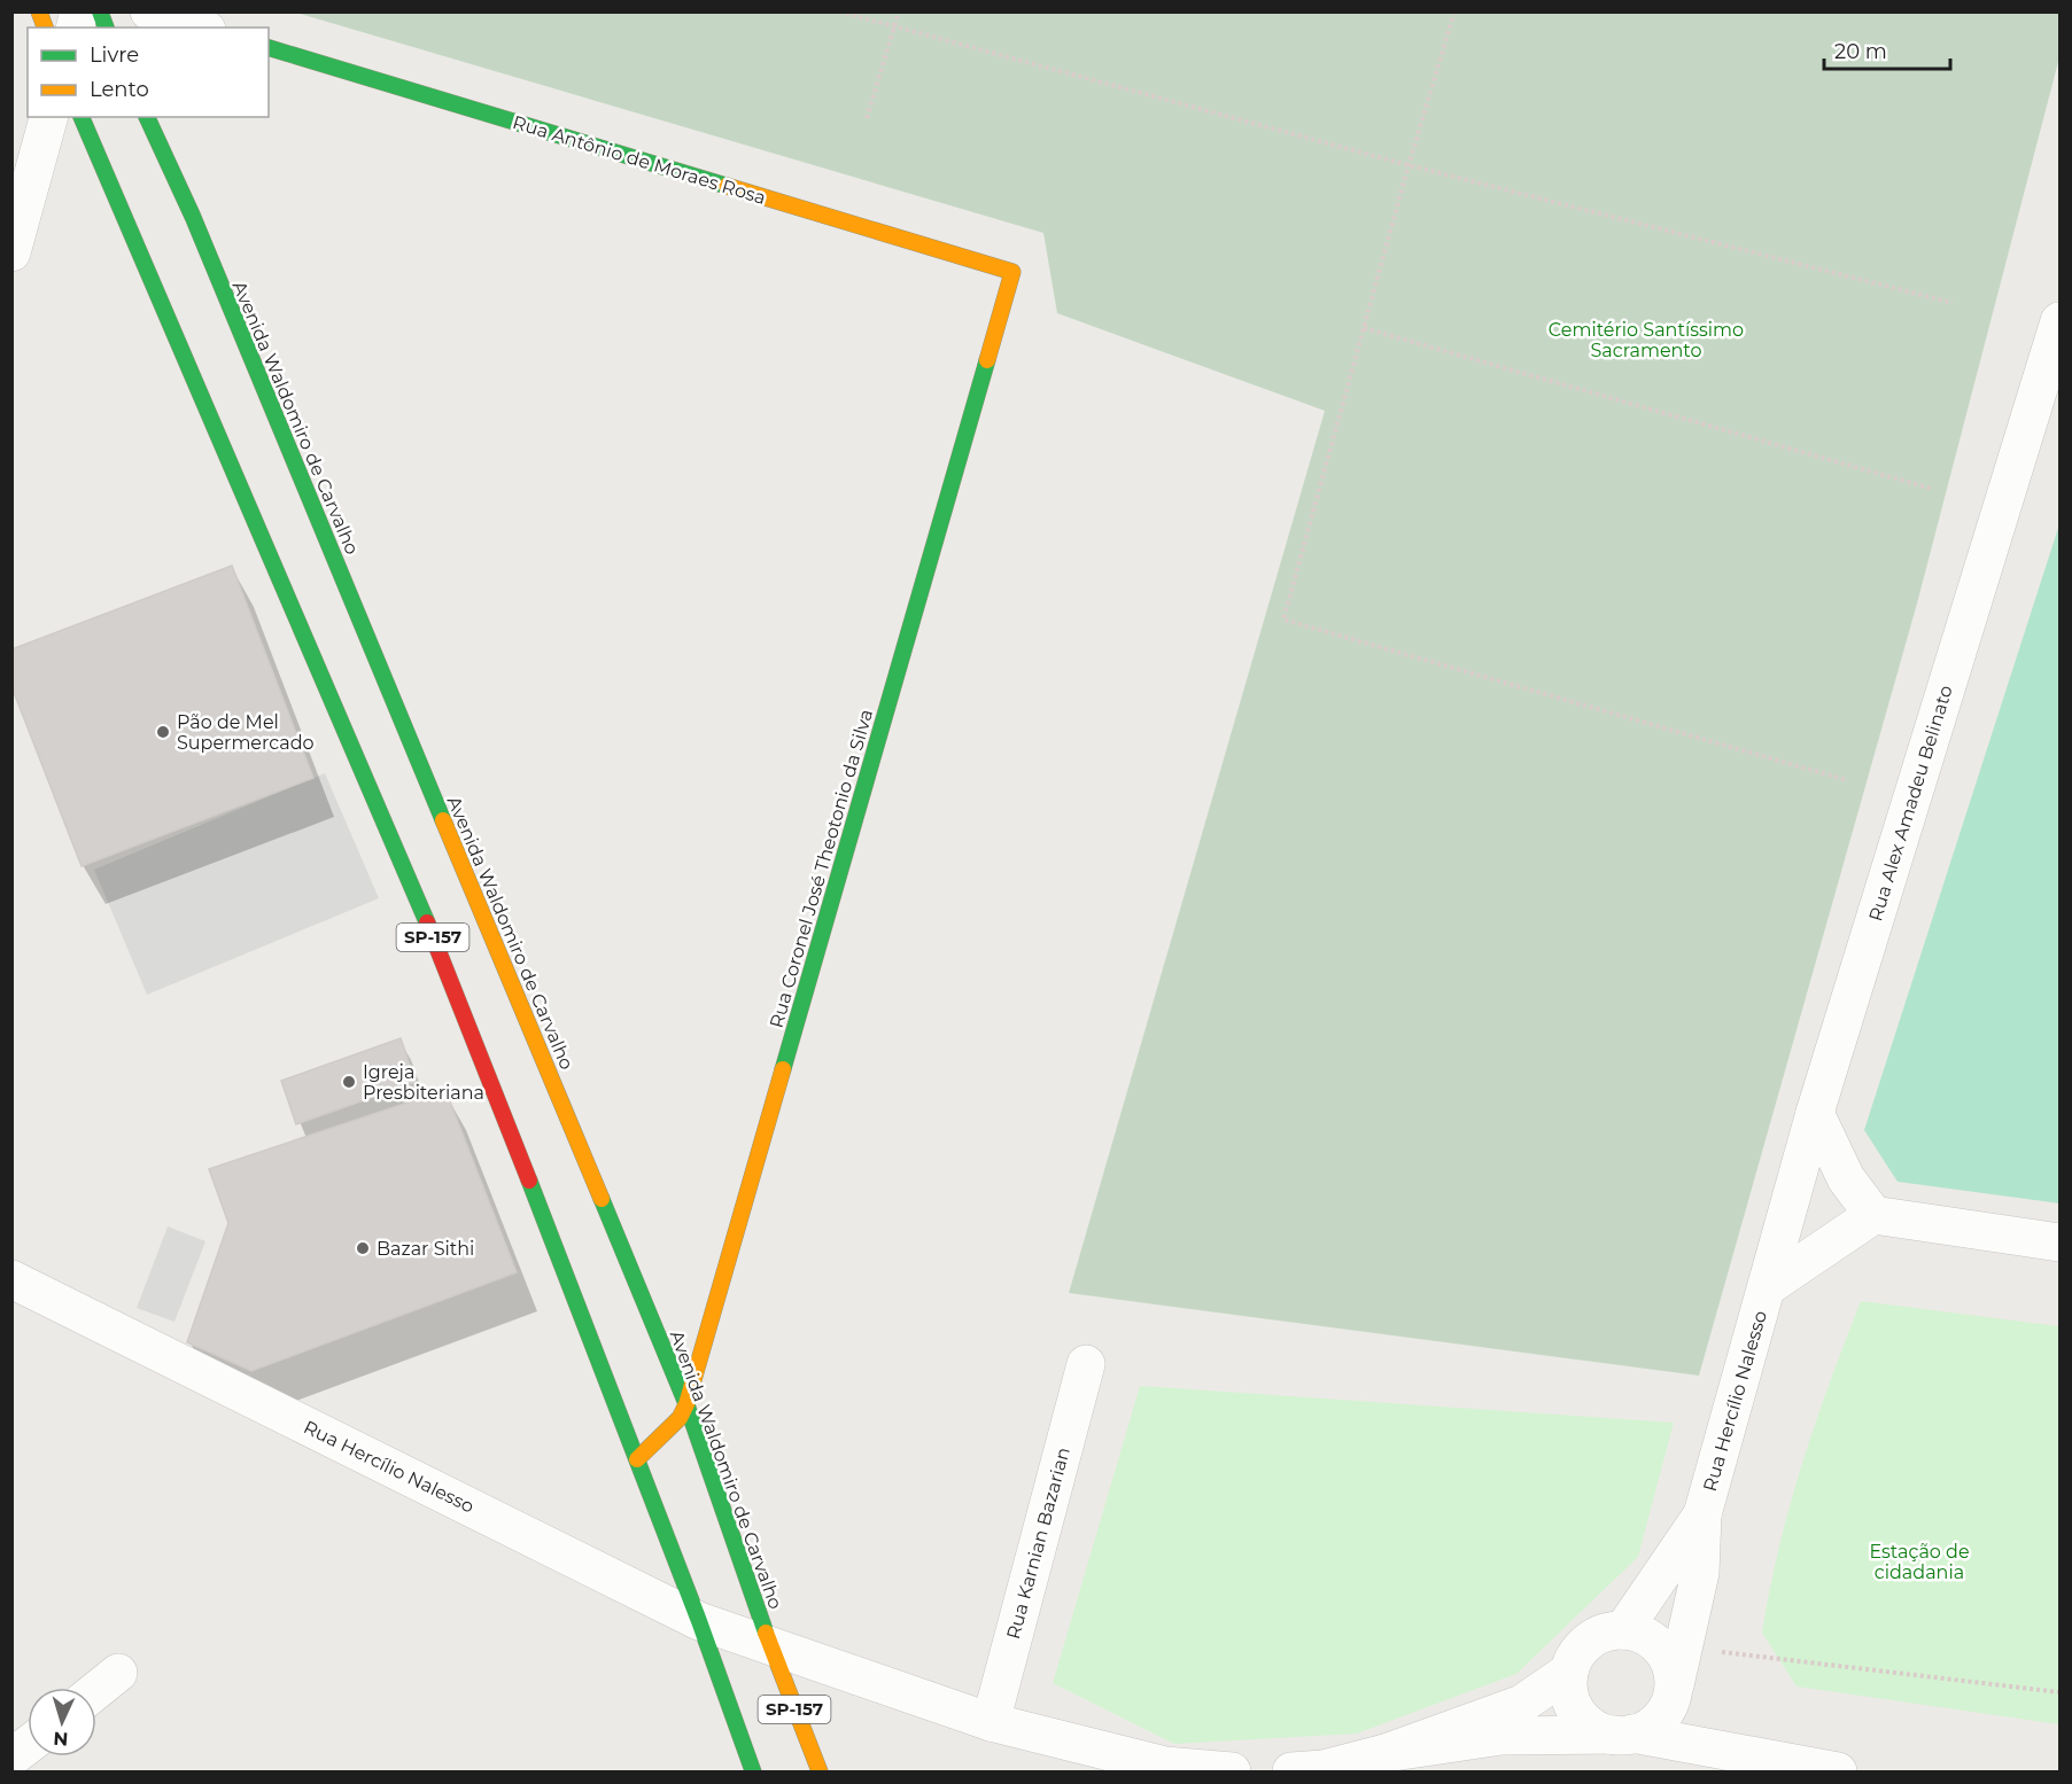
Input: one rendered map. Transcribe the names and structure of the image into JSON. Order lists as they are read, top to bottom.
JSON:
{
  "streets": {
    "main road": [
      "Rua Antônio de Moraes Rosa",
      "Avenida Waldomiro de Carvalho",
      "Rua Coronel José Theotonio da Silva",
      "SP-157"
    ],
    "street": ["Rua Alex Amadeu Belinato", "Rua Hercílio Nalesso", "Rua Karnian Bazarian"]
  },
  "crossings": [
    ["Rua Antônio de Moraes Rosa", "Rua Coronel José Theotonio da Silva"],
    ["Avenida Waldomiro de Carvalho", "Rua Coronel José Theotonio da Silva"],
    ["Avenida Waldomiro de Carvalho", "Rua Hercílio Nalesso"],
    ["Rua Alex Amadeu Belinato", "Rua Hercílio Nalesso"],
    ["Rua Coronel José Theotonio da Silva", "SP-157"],
    ["SP-157", "Rua Hercílio Nalesso"],
    ["Rua Hercílio Nalesso", "Rua Karnian Bazarian"]
  ],
  "parks": ["Cemitério Santíssimo Sacramento", "Estação de cidadania"],
  "places": ["Pão de Mel Supermercado", "Igreja Presbiteriana", "Bazar Sithi"],
  "legend": ["Livre", "Lento"],
  "scale_bar": "20 m",
  "north": "bottom"
}
